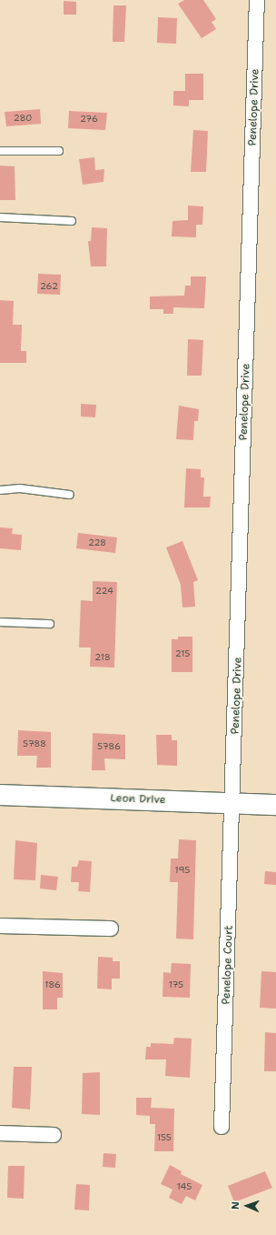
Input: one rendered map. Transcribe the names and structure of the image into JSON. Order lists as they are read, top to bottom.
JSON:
{
  "streets": {
    "street": ["Penelope Drive", "Leon Drive", "Penelope Court"]
  },
  "crossings": [
    ["Penelope Drive", "Leon Drive"],
    ["Penelope Drive", "Penelope Court"],
    ["Leon Drive", "Penelope Court"]
  ],
  "house_numbers": [
    "280",
    "276",
    "262",
    "228",
    "224",
    "215",
    "218",
    "5788",
    "5786",
    "195",
    "186",
    "175",
    "155",
    "145"
  ],
  "north": "left"
}
